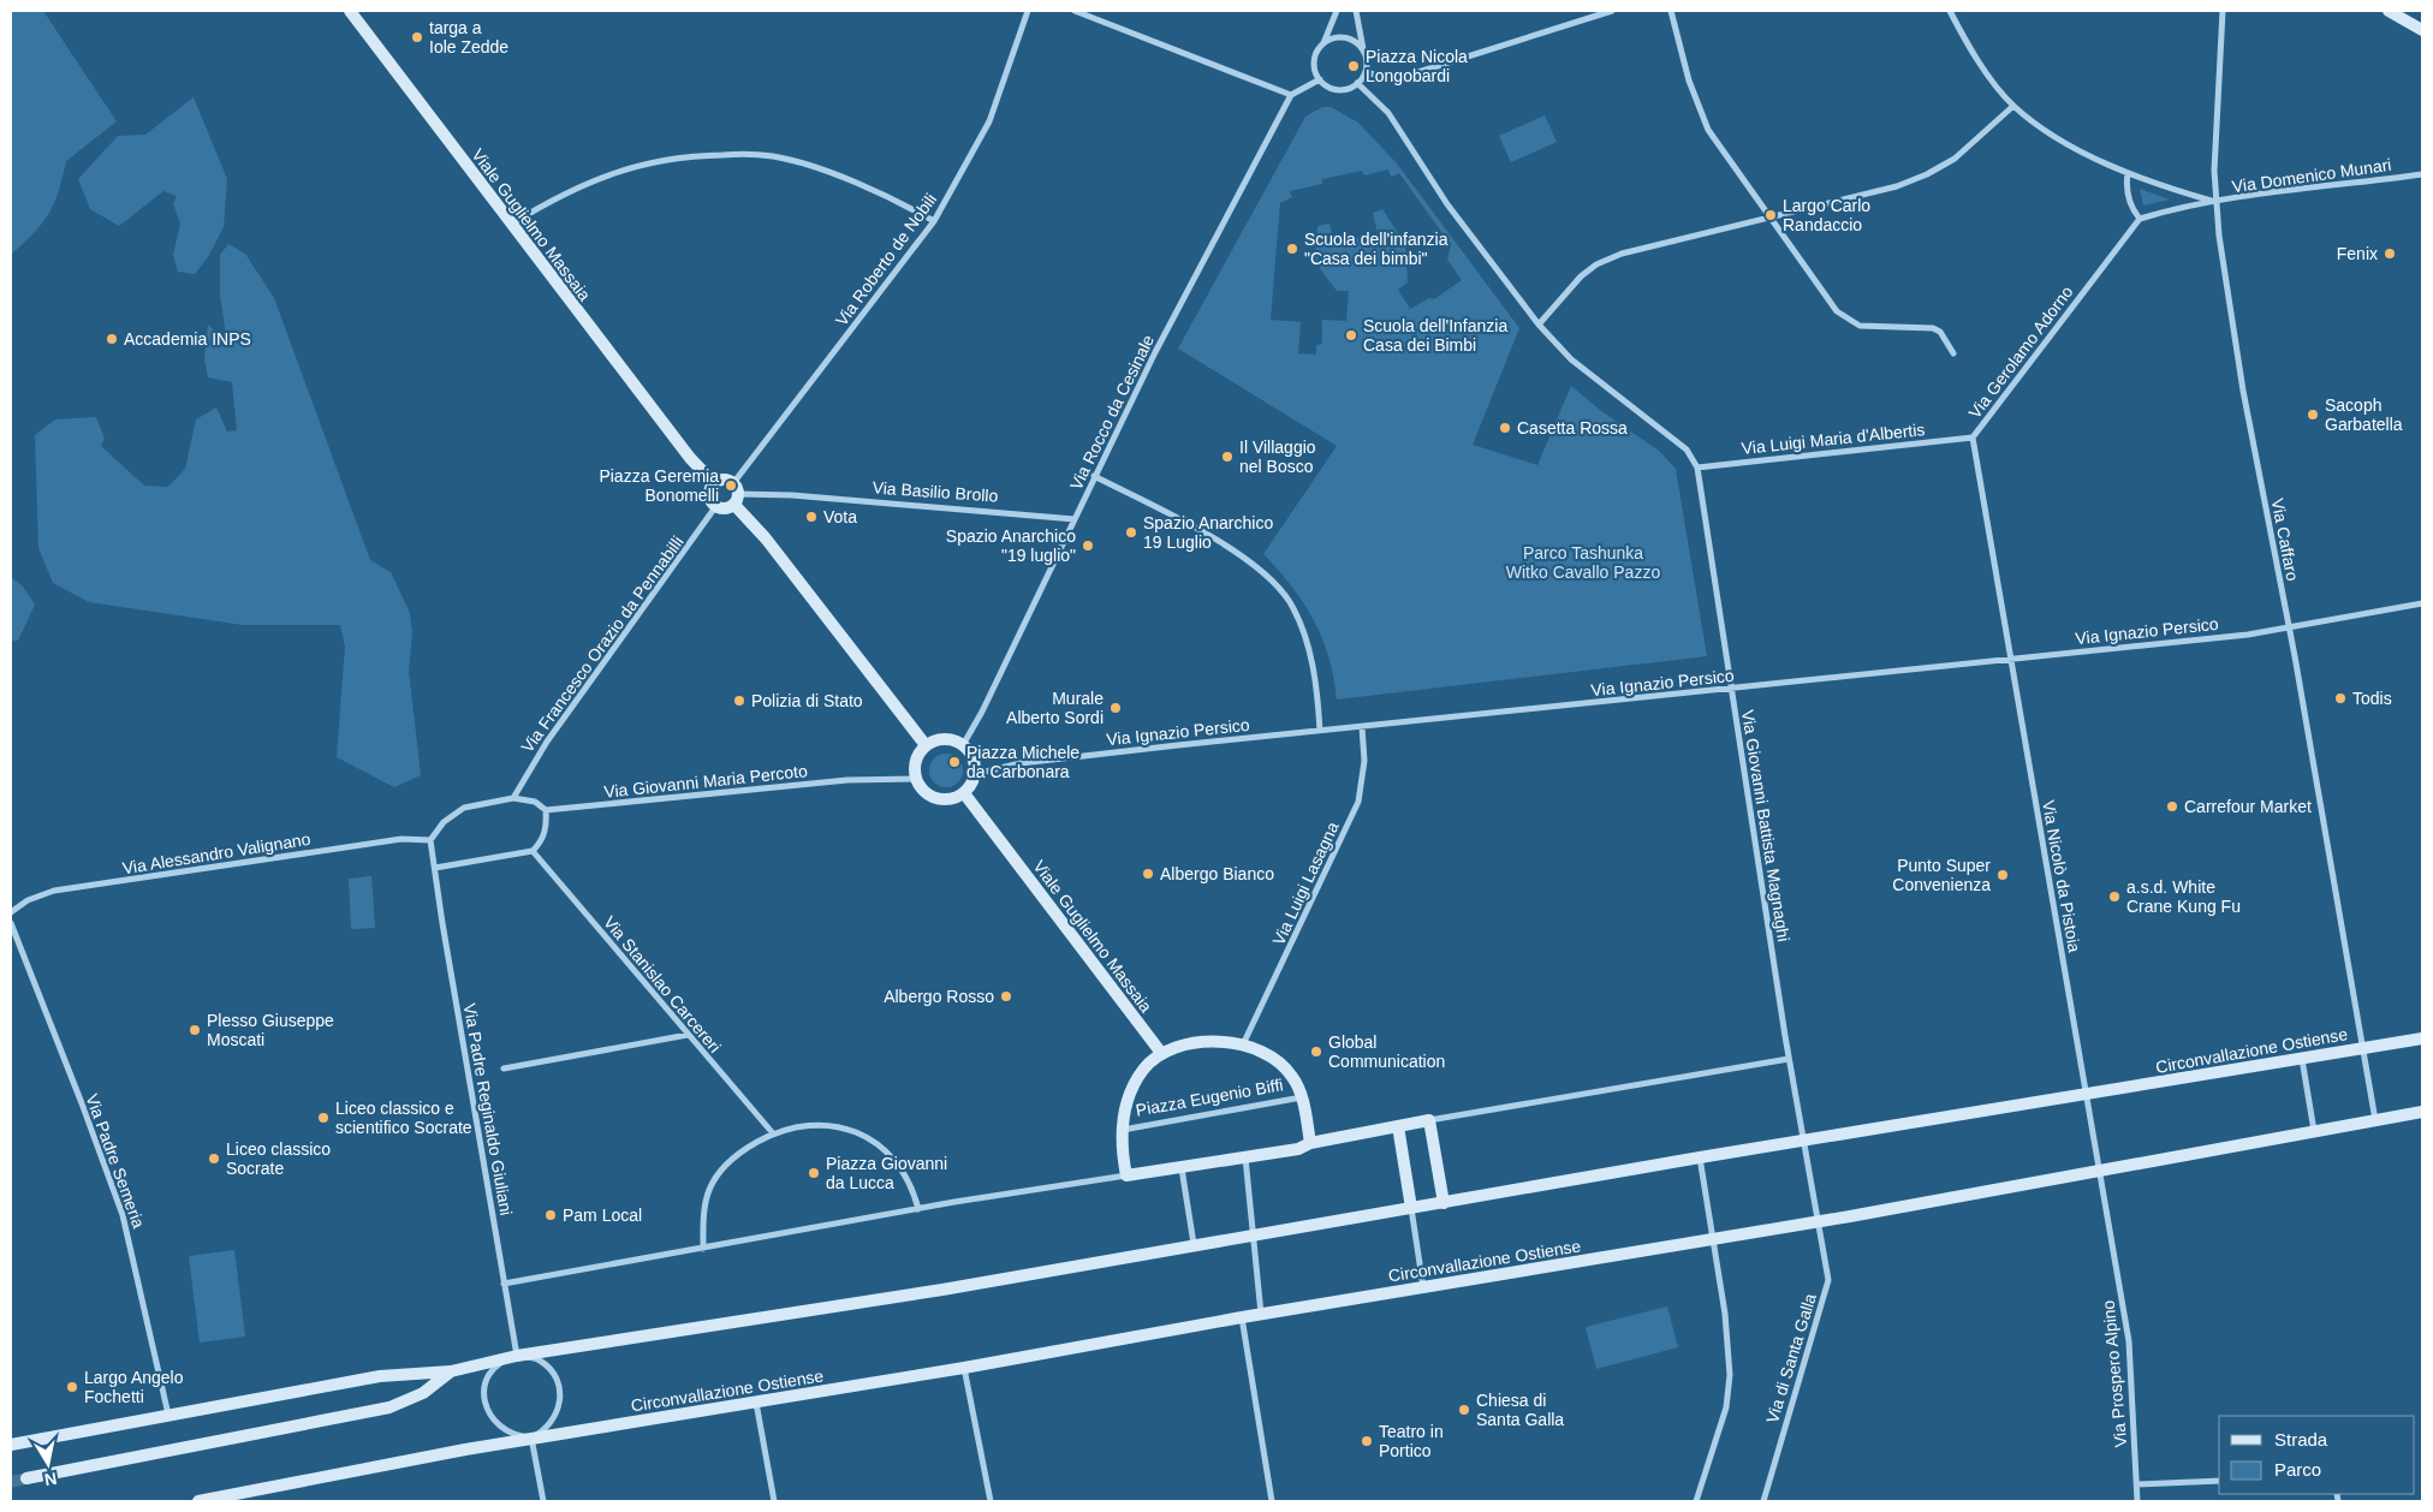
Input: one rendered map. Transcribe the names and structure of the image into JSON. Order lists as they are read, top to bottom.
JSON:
{
  "streets": {
    "main road": ["Viale Guglielmo Massaia", "Circonvallazione Ostiense", "Piazza Eugenio Biffi"],
    "street": [
      "Via Domenico Munari",
      "Via Roberto de Nobili",
      "Via Gerolamo Adorno",
      "Via Rocco da Cesinale",
      "Via Luigi Maria d'Albertis",
      "Via Basilio Brollo",
      "Via Caffaro",
      "Via Ignazio Persico",
      "Via Francesco Orazio da Pennabilli",
      "Via Giovanni Maria Percoto",
      "Via Giovanni Battista Magnaghi",
      "Via Alessandro Valignano",
      "Via Nicolò da Pistoia",
      "Via Luigi Lasagna",
      "Via Stanislao Carcereri",
      "Via Padre Reginaldo Giuliani",
      "Via Padre Semeria",
      "Via di Santa Galla",
      "Via Prospero Alpino"
    ]
  },
  "crossings": [
    ["Via Domenico Munari", "Via Gerolamo Adorno"],
    ["Via Domenico Munari", "Via Caffaro"],
    ["Viale Guglielmo Massaia", "Via Roberto de Nobili"],
    ["Viale Guglielmo Massaia", "Via Rocco da Cesinale"],
    ["Viale Guglielmo Massaia", "Via Basilio Brollo"],
    ["Viale Guglielmo Massaia", "Via Ignazio Persico"],
    ["Viale Guglielmo Massaia", "Via Francesco Orazio da Pennabilli"],
    ["Viale Guglielmo Massaia", "Via Giovanni Maria Percoto"],
    ["Viale Guglielmo Massaia", "Piazza Eugenio Biffi"],
    ["Via Roberto de Nobili", "Via Basilio Brollo"],
    ["Via Roberto de Nobili", "Via Francesco Orazio da Pennabilli"],
    ["Via Gerolamo Adorno", "Via Luigi Maria d'Albertis"],
    ["Via Gerolamo Adorno", "Via Ignazio Persico"],
    ["Via Gerolamo Adorno", "Via Nicolò da Pistoia"],
    ["Via Rocco da Cesinale", "Via Basilio Brollo"],
    ["Via Rocco da Cesinale", "Via Ignazio Persico"],
    ["Via Rocco da Cesinale", "Via Giovanni Maria Percoto"],
    ["Via Luigi Maria d'Albertis", "Via Giovanni Battista Magnaghi"],
    ["Via Basilio Brollo", "Via Francesco Orazio da Pennabilli"],
    ["Via Caffaro", "Via Ignazio Persico"],
    ["Via Caffaro", "Circonvallazione Ostiense"],
    ["Via Ignazio Persico", "Via Giovanni Maria Percoto"],
    ["Via Ignazio Persico", "Via Giovanni Battista Magnaghi"],
    ["Via Ignazio Persico", "Via Nicolò da Pistoia"],
    ["Via Ignazio Persico", "Via Luigi Lasagna"],
    ["Via Alessandro Valignano", "Via Padre Reginaldo Giuliani"],
    ["Via Nicolò da Pistoia", "Circonvallazione Ostiense"],
    ["Via Luigi Lasagna", "Piazza Eugenio Biffi"],
    ["Circonvallazione Ostiense", "Via Padre Reginaldo Giuliani"],
    ["Circonvallazione Ostiense", "Via Padre Semeria"],
    ["Circonvallazione Ostiense", "Via di Santa Galla"],
    ["Circonvallazione Ostiense", "Via Prospero Alpino"]
  ],
  "parks": ["Parco Tashunka Witko Cavallo Pazzo"],
  "places": [
    "targa a Iole Zedde",
    "Piazza Nicola Longobardi",
    "Largo Carlo Randaccio",
    "Scuola dell'infanzia \"Casa dei bimbi\"",
    "Fenix",
    "Scuola dell'Infanzia Casa dei Bimbi",
    "Accademia INPS",
    "Sacoph Garbatella",
    "Casetta Rossa",
    "Il Villaggio nel Bosco",
    "Piazza Geremia Bonomelli",
    "Vota",
    "Spazio Anarchico 19 Luglio",
    "Spazio Anarchico \"19 luglio\"",
    "Todis",
    "Polizia di Stato",
    "Murale Alberto Sordi",
    "Piazza Michele da Carbonara",
    "Carrefour Market",
    "Albergo Bianco",
    "Punto Super Convenienza",
    "a.s.d. White Crane Kung Fu",
    "Albergo Rosso",
    "Plesso Giuseppe Moscati",
    "Global Communication",
    "Liceo classico e scientifico Socrate",
    "Liceo classico Socrate",
    "Piazza Giovanni da Lucca",
    "Pam Local",
    "Largo Angelo Fochetti",
    "Chiesa di Santa Galla",
    "Teatro in Portico"
  ],
  "legend": ["Strada", "Parco"],
  "north": "bottom"
}
